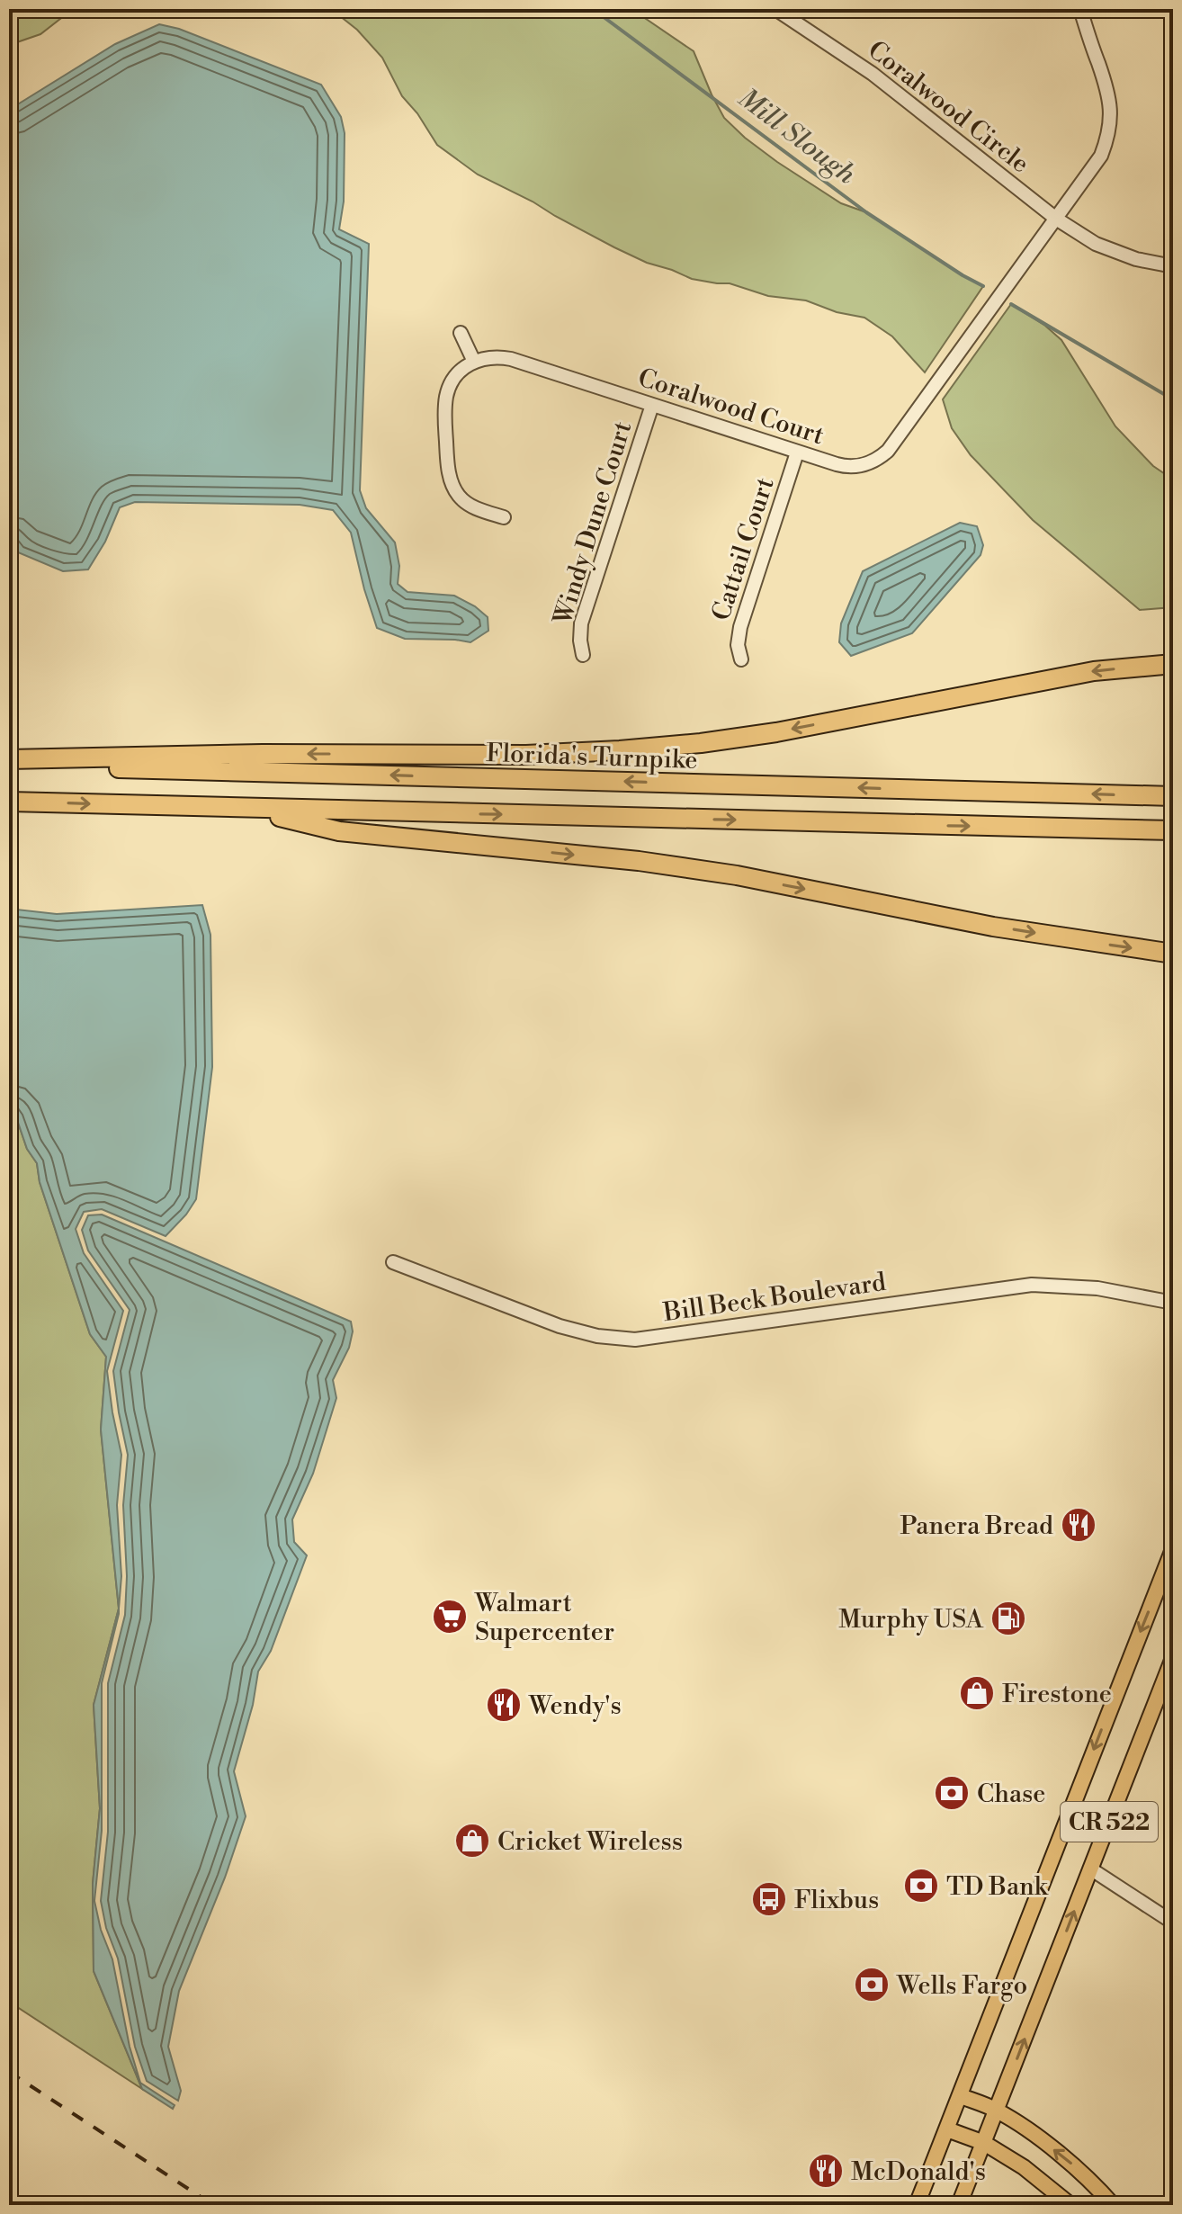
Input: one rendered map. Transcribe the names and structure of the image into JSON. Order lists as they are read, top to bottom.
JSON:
{
  "streets": {
    "highway": ["Florida's Turnpike"],
    "main road": ["CR 522"],
    "street": [
      "Coralwood Circle",
      "Coralwood Court",
      "Windy Dune Court",
      "Cattail Court",
      "Bill Beck Boulevard"
    ]
  },
  "crossings": [
    ["Coralwood Circle", "Coralwood Court"],
    ["Coralwood Court", "Windy Dune Court"],
    ["Coralwood Court", "Cattail Court"]
  ],
  "water": ["Mill Slough"],
  "places": {
    "restaurant": ["Panera Bread", "Wendy's", "McDonald's"],
    "supermarket": ["Walmart Supercenter"],
    "fuel station": ["Murphy USA"],
    "shop": ["Firestone", "Cricket Wireless"],
    "bank": ["Chase", "TD Bank", "Wells Fargo"],
    "bus stop": ["Flixbus"]
  }
}
